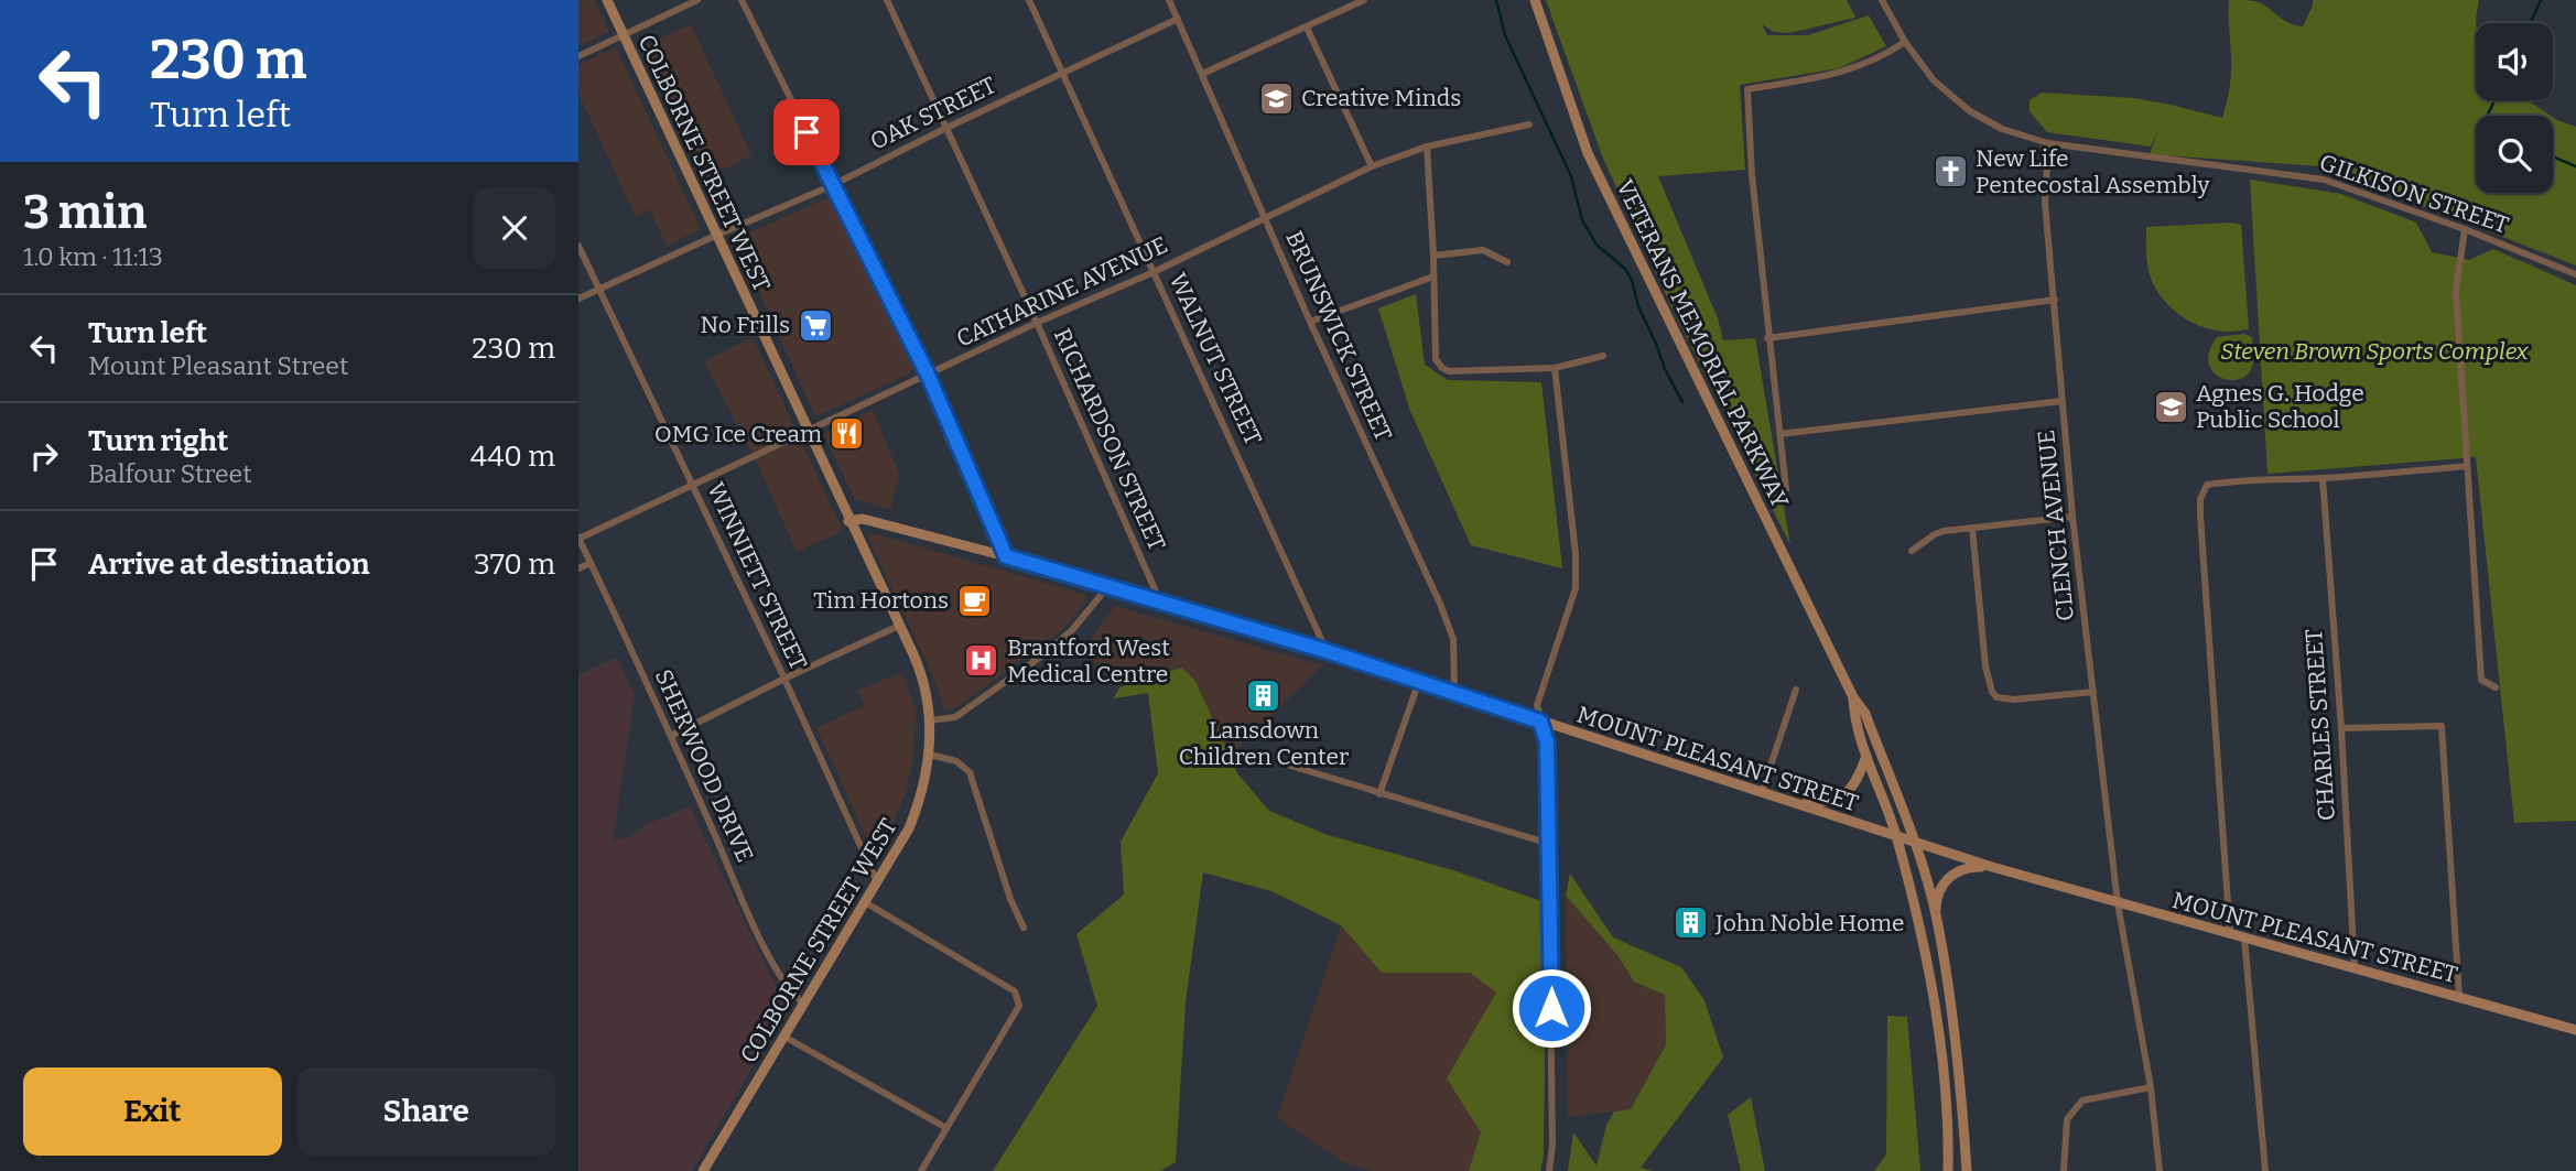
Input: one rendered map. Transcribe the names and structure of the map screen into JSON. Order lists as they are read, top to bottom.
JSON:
{
  "streets": {
    "main road": ["COLBORNE STREET WEST", "VETERANS MEMORIAL PARKWAY", "MOUNT PLEASANT STREET"],
    "street": [
      "OAK STREET",
      "GILKISON STREET",
      "CATHARINE AVENUE",
      "BRUNSWICK STREET",
      "WALNUT STREET",
      "RICHARDSON STREET",
      "CLENCH AVENUE",
      "WINNIETT STREET",
      "CHARLES STREET",
      "SHERWOOD DRIVE"
    ]
  },
  "crossings": [
    ["OAK STREET", "COLBORNE STREET WEST"],
    ["OAK STREET", "BRUNSWICK STREET"],
    ["OAK STREET", "WALNUT STREET"],
    ["OAK STREET", "RICHARDSON STREET"],
    ["OAK STREET", "WINNIETT STREET"],
    ["COLBORNE STREET WEST", "CATHARINE AVENUE"],
    ["COLBORNE STREET WEST", "WINNIETT STREET"],
    ["COLBORNE STREET WEST", "MOUNT PLEASANT STREET"],
    ["COLBORNE STREET WEST", "SHERWOOD DRIVE"],
    ["GILKISON STREET", "CLENCH AVENUE"],
    ["CATHARINE AVENUE", "BRUNSWICK STREET"],
    ["CATHARINE AVENUE", "WALNUT STREET"],
    ["CATHARINE AVENUE", "RICHARDSON STREET"],
    ["CATHARINE AVENUE", "WINNIETT STREET"],
    ["CATHARINE AVENUE", "SHERWOOD DRIVE"],
    ["BRUNSWICK STREET", "MOUNT PLEASANT STREET"],
    ["VETERANS MEMORIAL PARKWAY", "MOUNT PLEASANT STREET"],
    ["WALNUT STREET", "MOUNT PLEASANT STREET"],
    ["RICHARDSON STREET", "MOUNT PLEASANT STREET"],
    ["CLENCH AVENUE", "MOUNT PLEASANT STREET"],
    ["CHARLES STREET", "MOUNT PLEASANT STREET"]
  ],
  "parks": ["Steven Brown Sports Complex"],
  "places": {
    "school or university": ["Creative Minds", "Agnes G. Hodge Public School"],
    "church": ["New Life Pentecostal Assembly"],
    "supermarket": ["No Frills"],
    "restaurant": ["OMG Ice Cream"],
    "cafe": ["Tim Hortons"],
    "hospital": ["Brantford West Medical Centre"],
    "building": ["Lansdown Children Center", "John Noble Home"]
  },
  "page": {
    "turn": ["230 m", "Turn left"],
    "heading": ["3 min", "1.0 km · 11:13"],
    "list": [
      {
        "name": "Turn left",
        "note": "Mount Pleasant Street",
        "value": "230 m"
      },
      {
        "name": "Turn right",
        "note": "Balfour Street",
        "value": "440 m"
      },
      {
        "name": "Arrive at destination",
        "value": "370 m"
      }
    ],
    "buttons": ["Exit", "Share"]
  }
}
